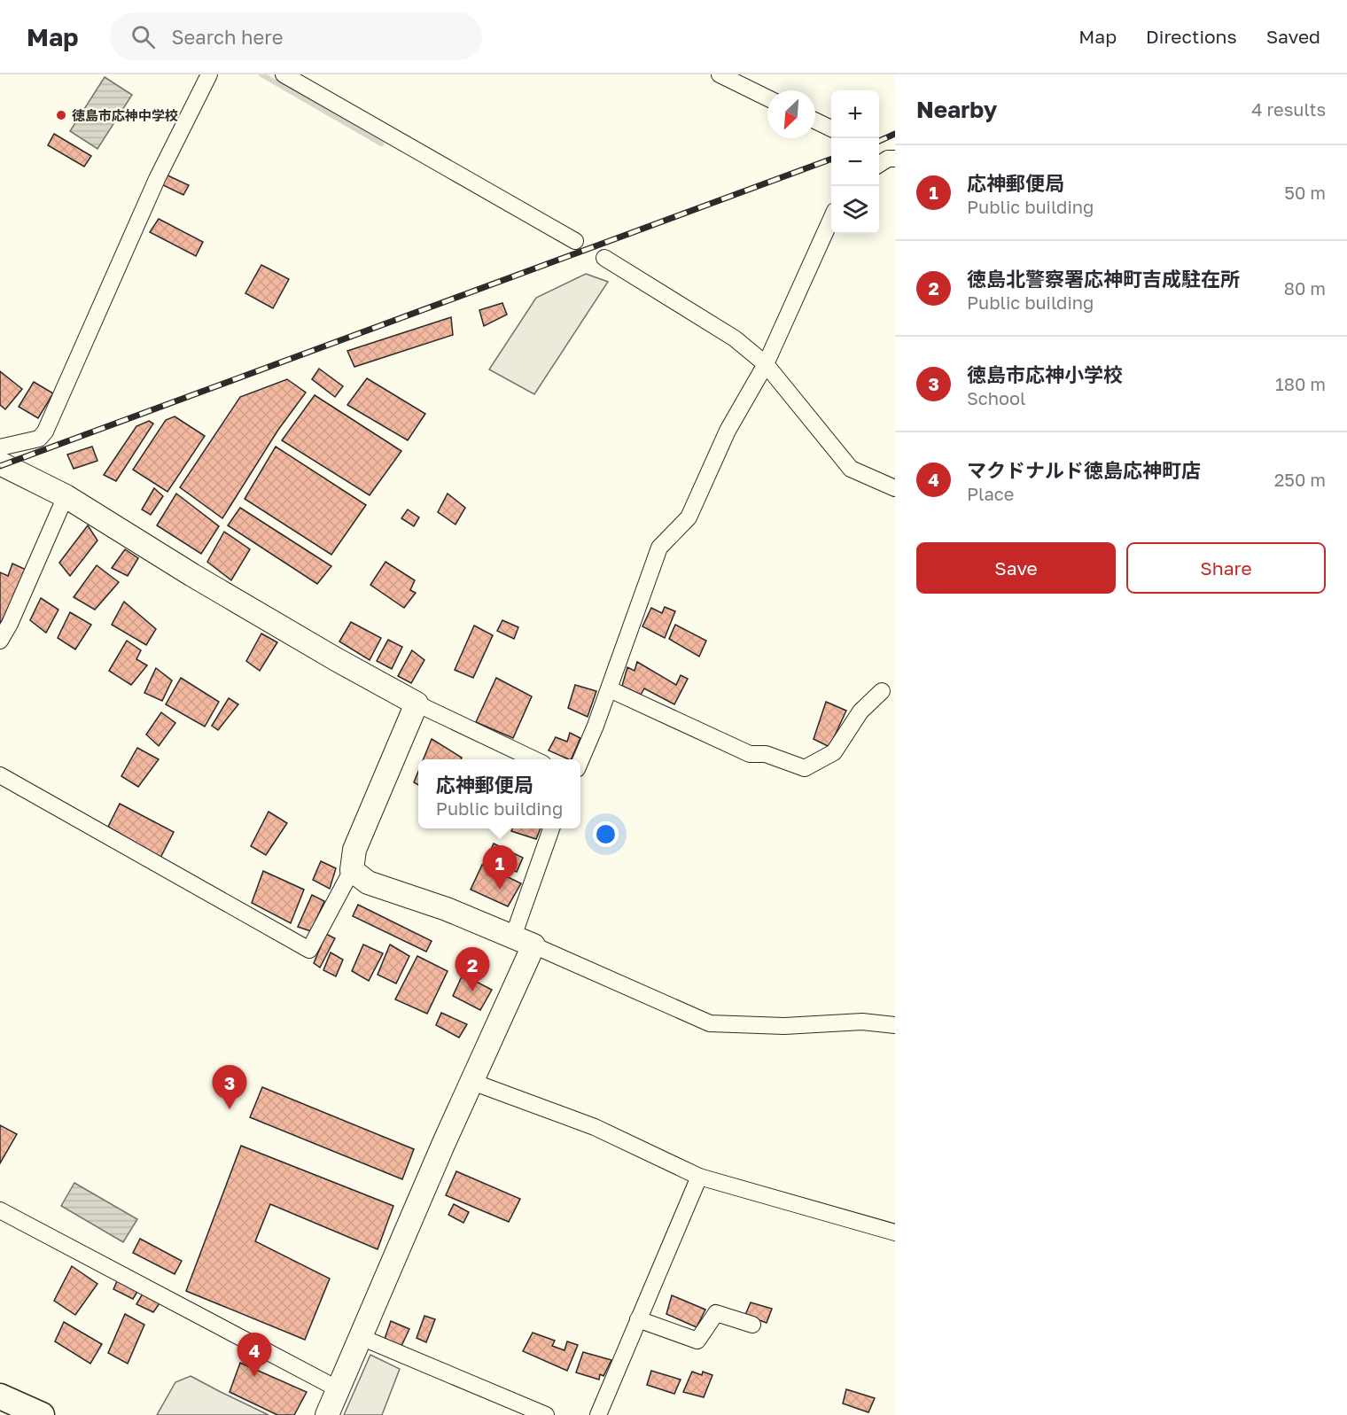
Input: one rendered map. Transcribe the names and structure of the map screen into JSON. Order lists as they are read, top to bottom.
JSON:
{
  "places": ["徳島市応神中学校"],
  "north": "bottom left",
  "page": {
    "header": "Map",
    "search": "Search here",
    "nav": ["Map", "Directions", "Saved"],
    "heading": ["Nearby", "4 results"],
    "map_buttons": ["+", "−"],
    "list": [
      {
        "mark": "1",
        "name": "応神郵便局",
        "note": "Public building",
        "value": "50 m"
      },
      {
        "mark": "2",
        "name": "徳島北警察署応神町吉成駐在所",
        "note": "Public building",
        "value": "80 m"
      },
      {
        "mark": "3",
        "name": "徳島市応神小学校",
        "note": "School",
        "value": "180 m"
      },
      {
        "mark": "4",
        "name": "マクドナルド徳島応神町店",
        "note": "Place",
        "value": "250 m"
      }
    ],
    "buttons": ["Save", "Share"],
    "popup": ["応神郵便局", "Public building"],
    "pins": [
      "1",
      "2",
      "3",
      "4"
    ]
  }
}
